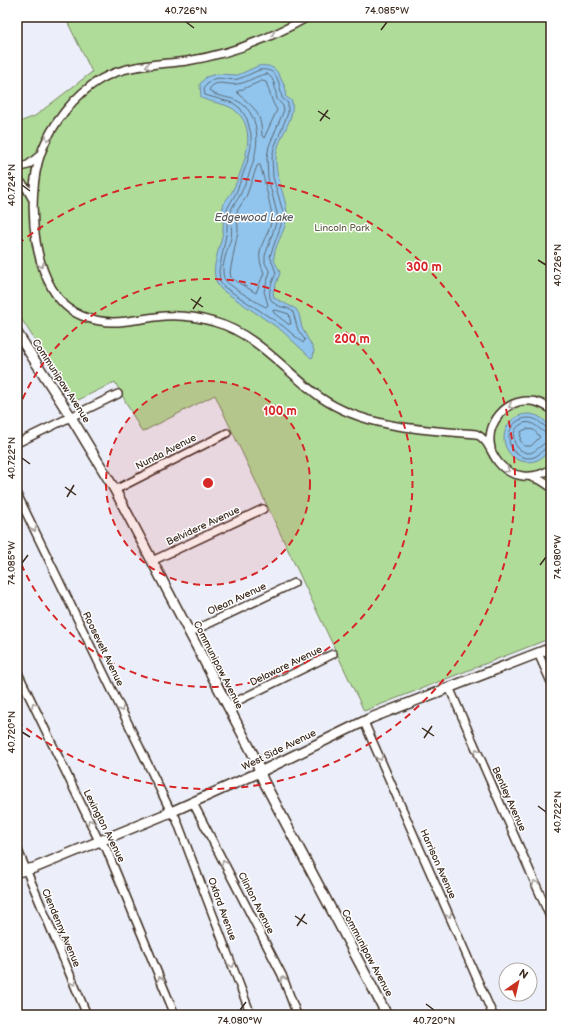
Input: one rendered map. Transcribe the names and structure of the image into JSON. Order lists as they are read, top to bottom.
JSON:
{
  "streets": {
    "main road": ["Communipaw Avenue", "West Side Avenue"],
    "street": [
      "Nunda Avenue",
      "Belvidere Avenue",
      "Olean Avenue",
      "Roosevelt Avenue",
      "Delaware Avenue",
      "Bentley Avenue",
      "Lexington Avenue",
      "Harrison Avenue",
      "Clinton Avenue",
      "Oxford Avenue",
      "Clendenny Avenue"
    ]
  },
  "crossings": [
    ["Communipaw Avenue", "Nunda Avenue"],
    ["Communipaw Avenue", "Belvidere Avenue"],
    ["Communipaw Avenue", "Olean Avenue"],
    ["Communipaw Avenue", "Delaware Avenue"],
    ["Communipaw Avenue", "West Side Avenue"],
    ["Roosevelt Avenue", "West Side Avenue"],
    ["Roosevelt Avenue", "Oxford Avenue"],
    ["West Side Avenue", "Bentley Avenue"],
    ["West Side Avenue", "Lexington Avenue"],
    ["West Side Avenue", "Harrison Avenue"],
    ["West Side Avenue", "Clinton Avenue"],
    ["West Side Avenue", "Oxford Avenue"],
    ["West Side Avenue", "Clendenny Avenue"]
  ],
  "one_way": [
    "Roosevelt Avenue",
    "Bentley Avenue",
    "Lexington Avenue",
    "Harrison Avenue",
    "Clinton Avenue",
    "Oxford Avenue",
    "Clendenny Avenue"
  ],
  "water": ["Edgewood Lake"],
  "parks": ["Lincoln Park"],
  "north": "top right",
  "coordinates": [
    "40.726°N",
    "74.085°W",
    "40.724°N",
    "40.722°N",
    "74.080°W",
    "40.720°N"
  ],
  "rings": ["300 m", "200 m", "100 m"]
}
